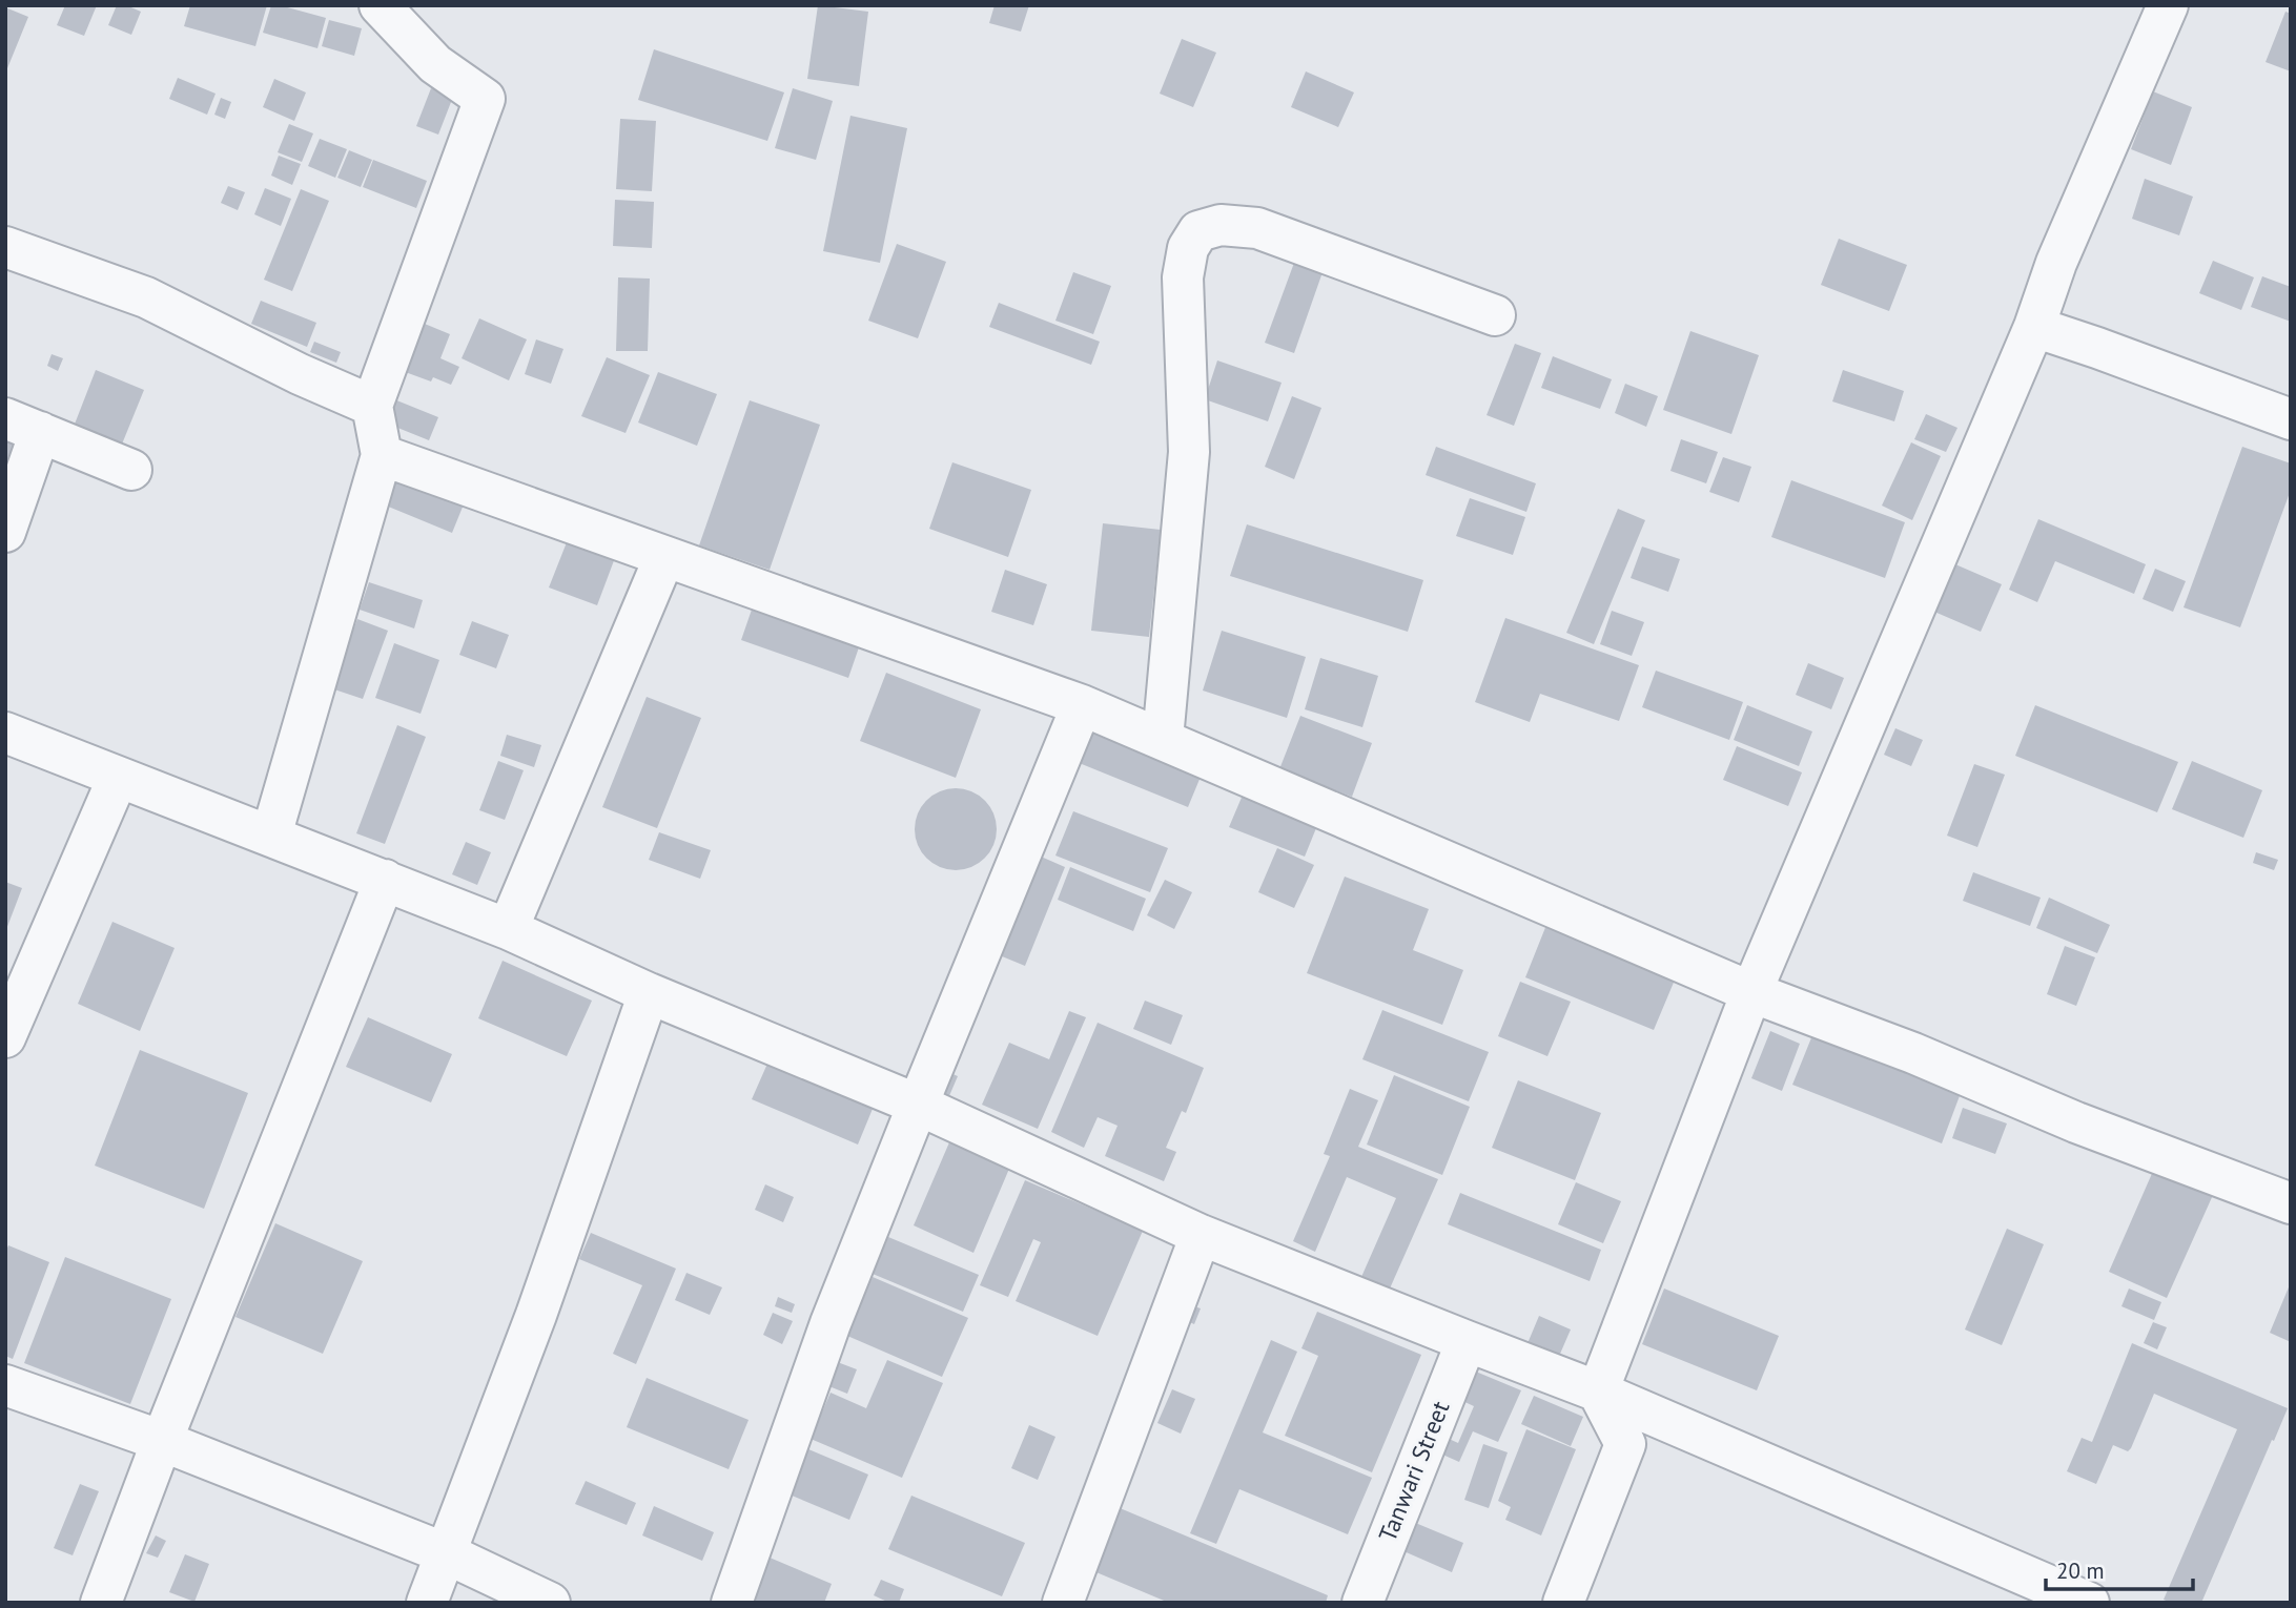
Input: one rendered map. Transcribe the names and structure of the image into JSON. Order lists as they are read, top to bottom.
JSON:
{
  "streets": {
    "street": ["Tanwari Street"]
  },
  "scale_bar": "20 m"
}
